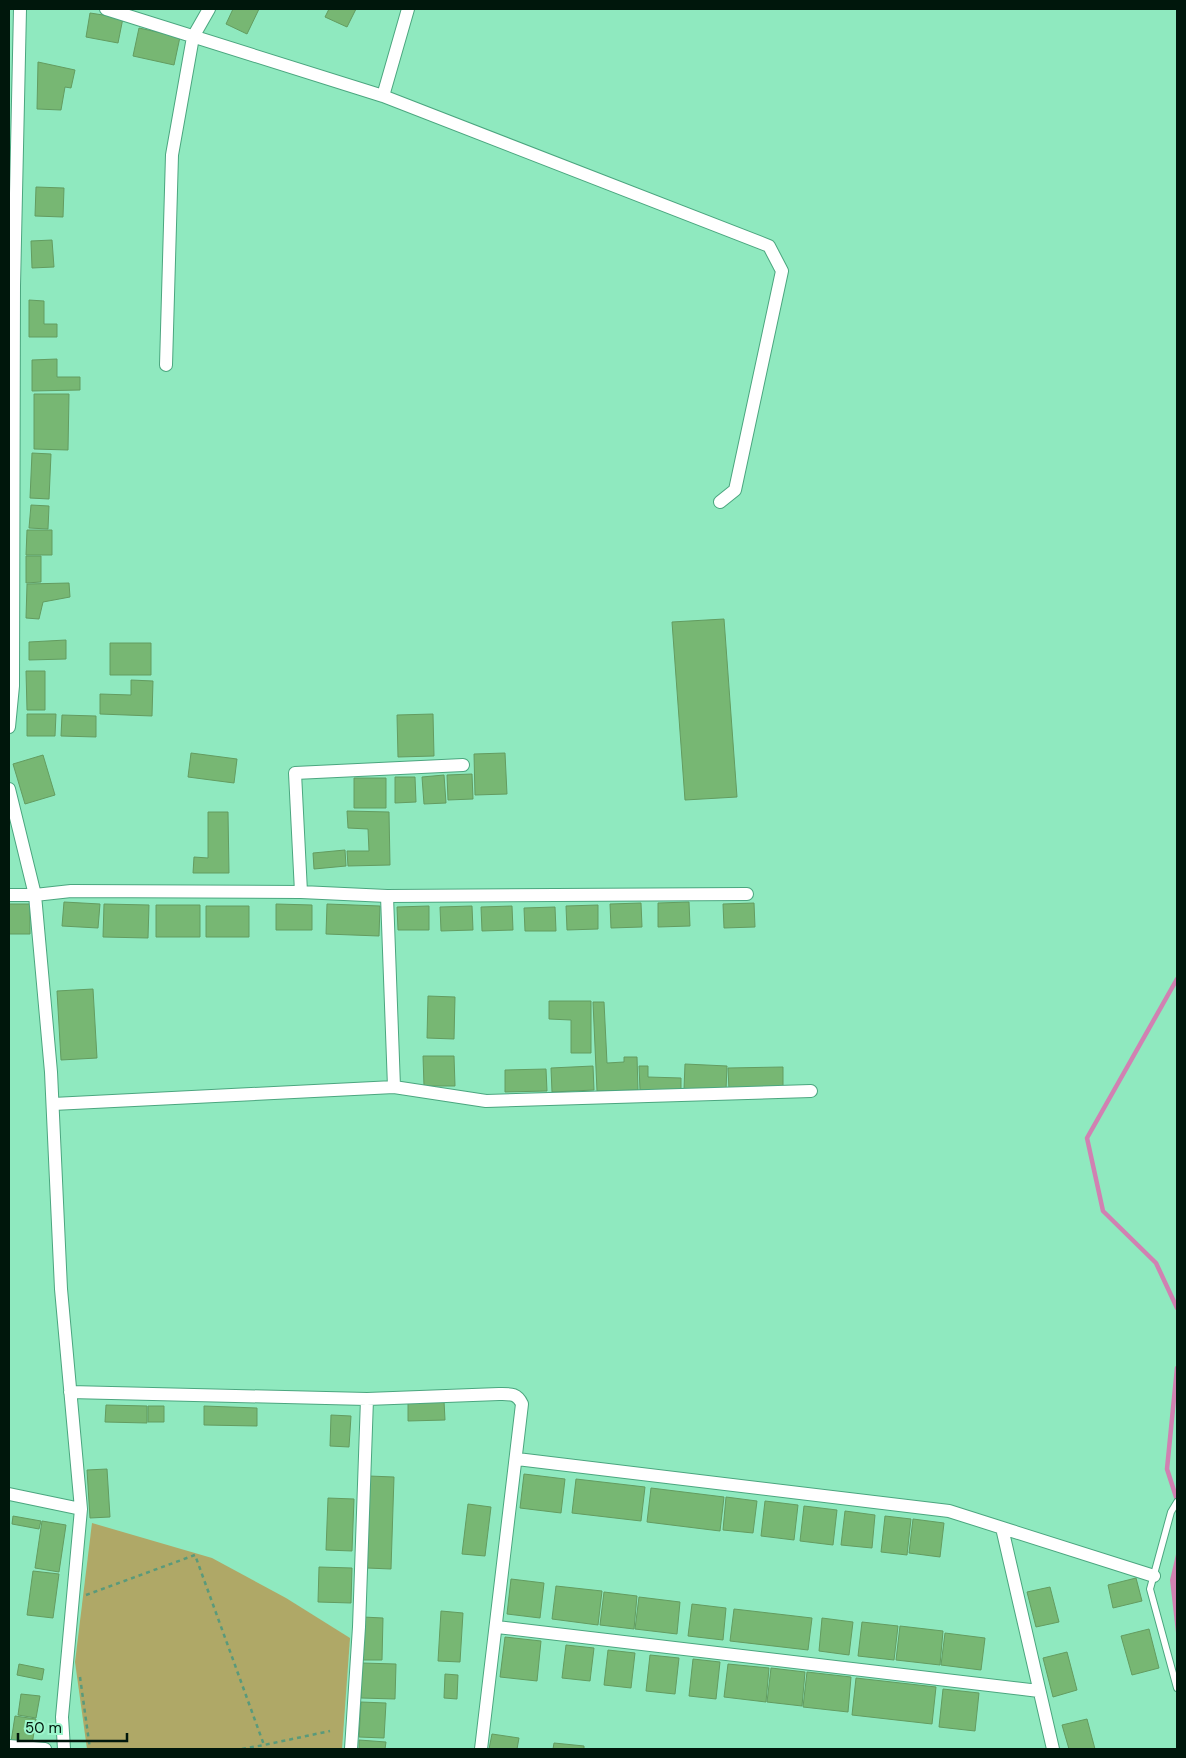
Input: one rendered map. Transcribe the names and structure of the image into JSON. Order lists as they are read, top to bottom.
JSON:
{
  "scale_bar": "50 m"
}
